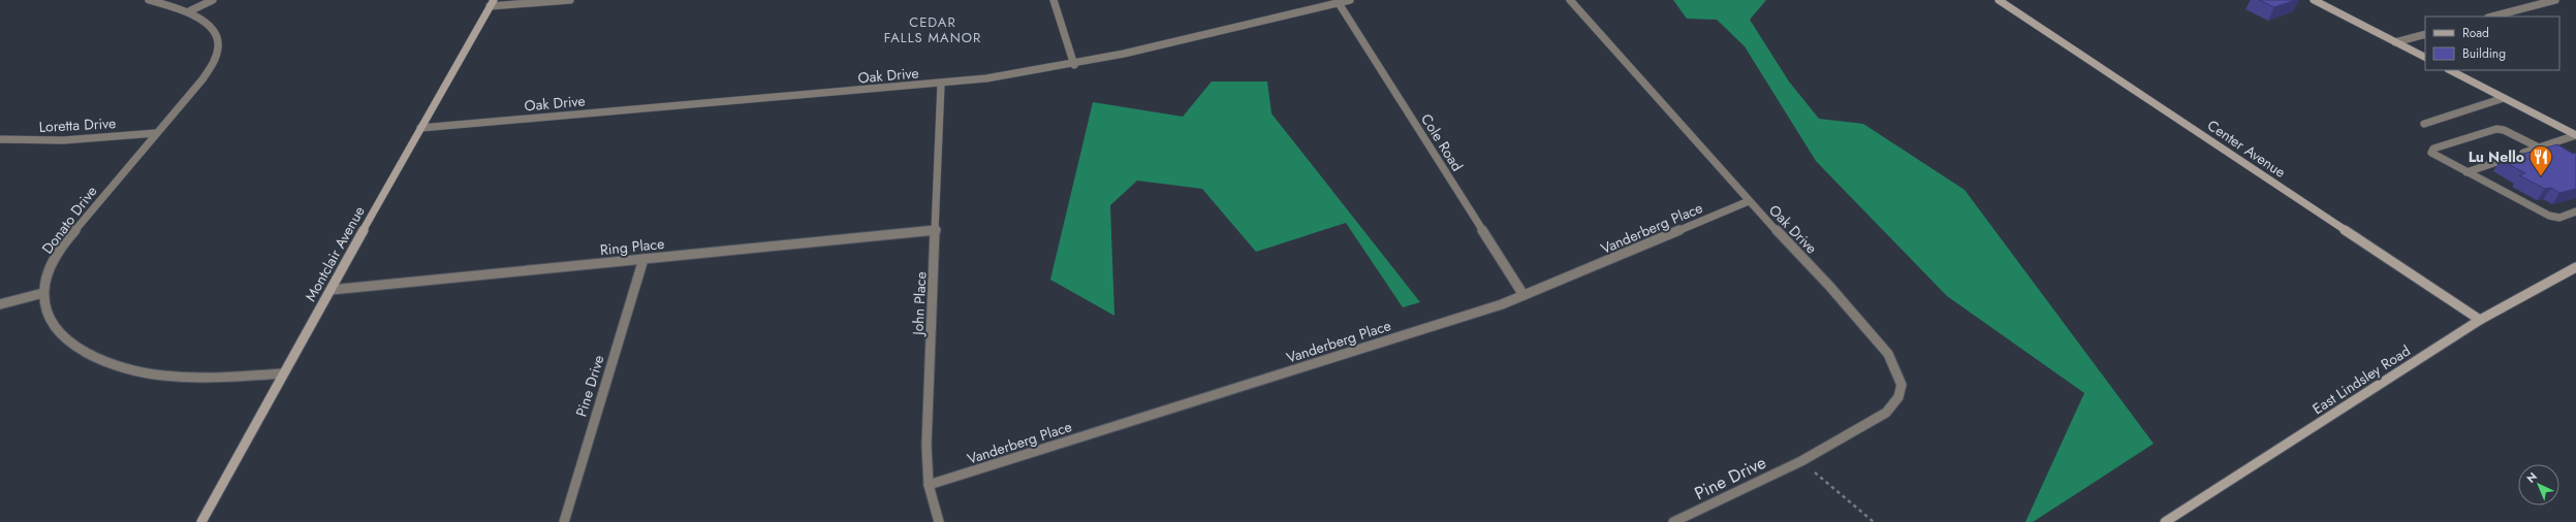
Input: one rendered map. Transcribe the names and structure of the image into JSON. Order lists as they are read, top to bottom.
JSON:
{
  "streets": {
    "street": [
      "Oak Drive",
      "Loretta Drive",
      "Cole Road",
      "Center Avenue",
      "Donato Drive",
      "Vanderberg Place",
      "Ring Place",
      "Montclair Avenue",
      "John Place",
      "East Lindsley Road",
      "Pine Drive"
    ]
  },
  "crossings": [
    ["Oak Drive", "Cole Road"],
    ["Oak Drive", "Vanderberg Place"],
    ["Oak Drive", "Montclair Avenue"],
    ["Oak Drive", "John Place"],
    ["Oak Drive", "Pine Drive"],
    ["Loretta Drive", "Donato Drive"],
    ["Cole Road", "Vanderberg Place"],
    ["Center Avenue", "East Lindsley Road"],
    ["Vanderberg Place", "John Place"],
    ["Ring Place", "Montclair Avenue"],
    ["Ring Place", "John Place"],
    ["Ring Place", "Pine Drive"]
  ],
  "districts": ["CEDAR FALLS MANOR"],
  "places": {
    "restaurant": ["Lu Nello"]
  },
  "legend": ["Road", "Building"],
  "north": "top left"
}
